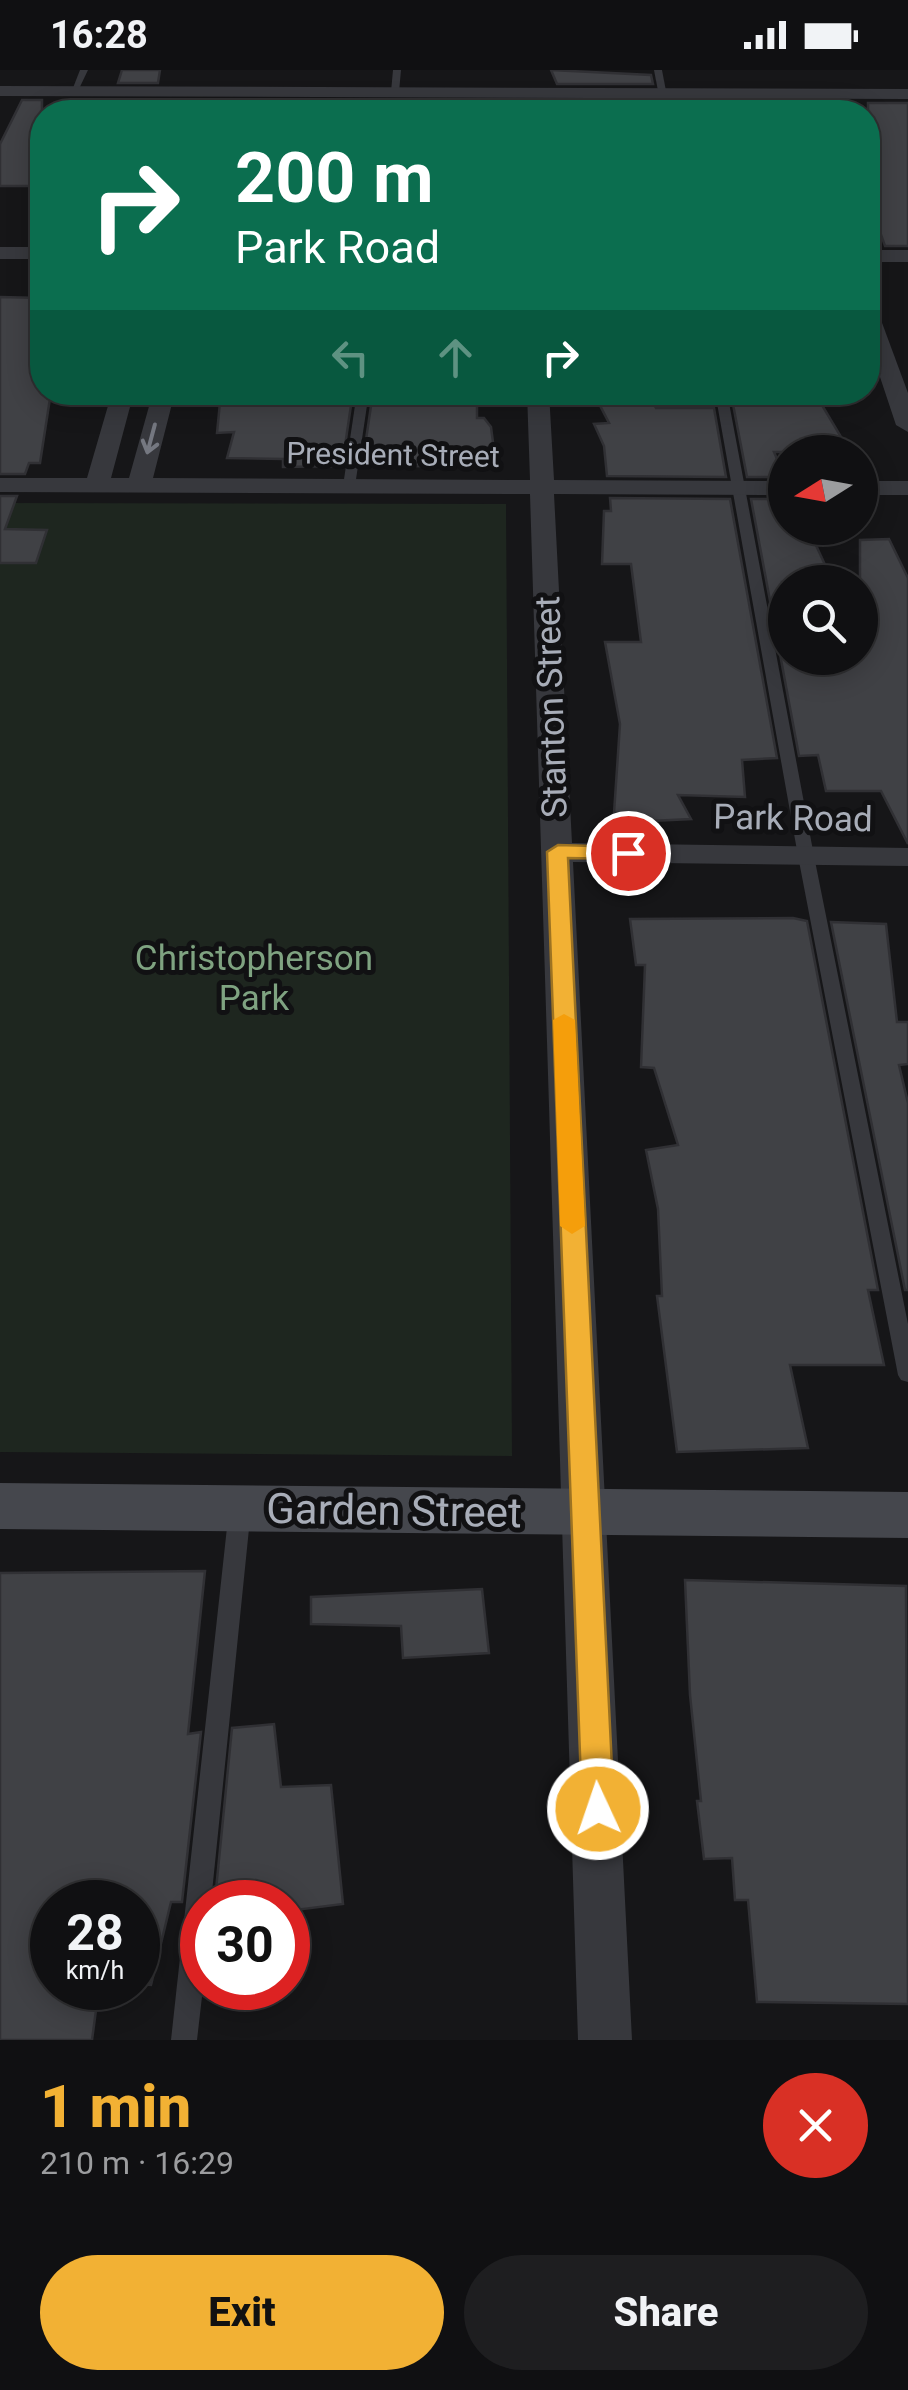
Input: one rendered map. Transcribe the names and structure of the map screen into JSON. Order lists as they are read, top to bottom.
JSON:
{
  "streets": {
    "street": [
      "President Street",
      "Stanton Street",
      "Park Road",
      "Garden Street"
    ]
  },
  "crossings": [
    ["President Street", "Stanton Street"],
    ["Stanton Street", "Park Road"],
    ["Stanton Street", "Garden Street"]
  ],
  "parks": ["Christopherson Park"],
  "north": "left",
  "page": {
    "status": "16:28",
    "turn": ["200 m", "Park Road"],
    "speed": "28 km/h",
    "limit": "30",
    "heading": ["1 min", "210 m · 16:29"],
    "buttons": ["Exit", "Share"]
  }
}
